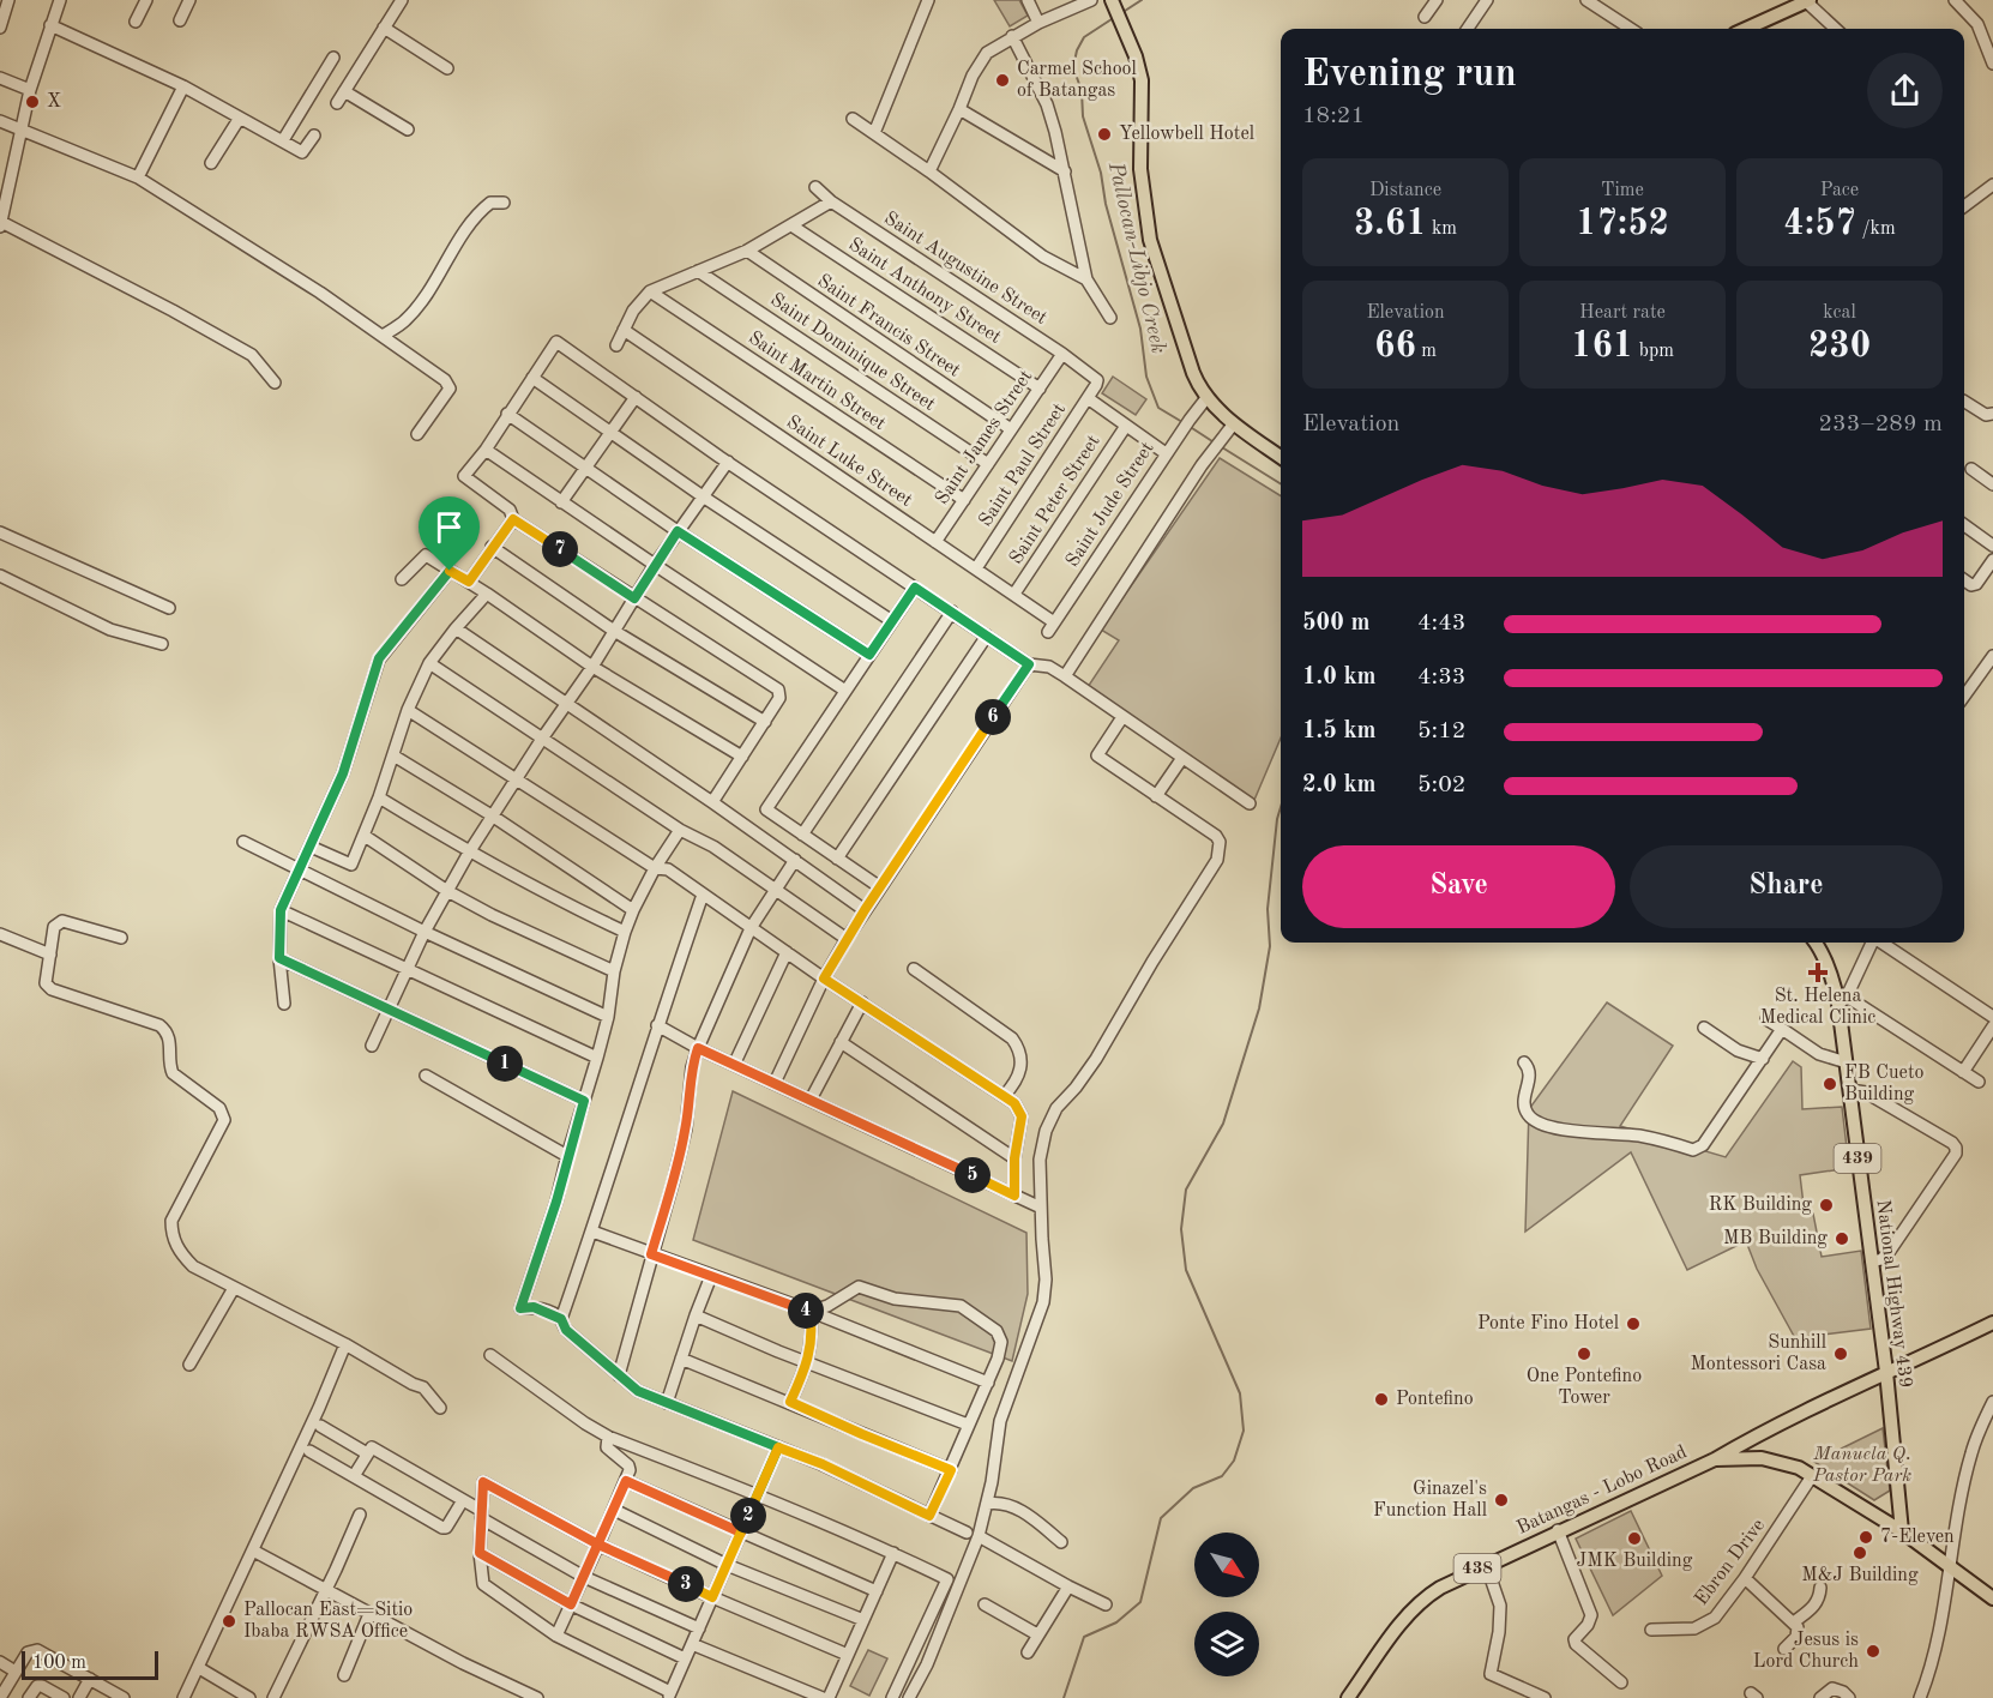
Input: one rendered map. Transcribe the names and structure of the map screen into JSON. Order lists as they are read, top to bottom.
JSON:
{
  "streets": {
    "main road": [
      "439",
      "National Highway 439",
      "Batangas - Lobo Road",
      "438"
    ],
    "street": [
      "Saint Augustine Street",
      "Saint Anthony Street",
      "Saint Francis Street",
      "Saint Dominique Street",
      "Saint Martin Street",
      "Saint James Street",
      "Saint Luke Street",
      "Saint Paul Street",
      "Saint Peter Street",
      "Saint Jude Street",
      "Ebron Drive"
    ]
  },
  "crossings": [
    ["Saint Augustine Street", "Saint James Street"],
    ["Saint Augustine Street", "Saint Paul Street"],
    ["Saint Anthony Street", "Saint James Street"],
    ["Saint Francis Street", "Saint James Street"],
    ["Saint Dominique Street", "Saint James Street"],
    ["Saint Martin Street", "Saint James Street"],
    ["Saint James Street", "Saint Luke Street"],
    ["Saint Luke Street", "Saint Paul Street"],
    ["Saint Luke Street", "Saint Peter Street"],
    ["Saint Luke Street", "Saint Jude Street"],
    ["National Highway 439", "Batangas - Lobo Road"],
    ["National Highway 439", "438"],
    ["Batangas - Lobo Road", "438"],
    ["Ebron Drive", "438"]
  ],
  "water": ["Pallocan-Libjo Creek"],
  "parks": ["Manuela Q. Pastor Park"],
  "places": {
    "other": [
      "Carmel School of Batangas",
      "X",
      "Yellowbell Hotel",
      "FB Cueto Building",
      "RK Building",
      "MB Building",
      "Ponte Fino Hotel",
      "One Pontefino Tower",
      "Sunhill Montessori Casa",
      "Pontefino",
      "Ginazel's Function Hall",
      "7-Eleven",
      "JMK Building",
      "M&J Building",
      "Pallocan East=Sitio Ibaba RWSA Office",
      "Jesus is Lord Church"
    ],
    "health": ["St. Helena Medical Clinic"]
  },
  "scale_bar": "100 m",
  "north": "bottom right",
  "page": {
    "heading": ["Evening run", "18:21"],
    "stats": [
      ["Distance", "3.61 km"],
      ["Time", "17:52"],
      ["Pace", "4:57 /km"],
      ["Elevation", "66 m"],
      ["Heart rate", "161 bpm"],
      ["kcal", "230"]
    ],
    "chart": ["Elevation", "233–289 m"],
    "pins": [
      "7",
      "6",
      "1",
      "5",
      "4",
      "2",
      "3"
    ],
    "list": [
      {
        "name": "500 m",
        "note": "4:43"
      },
      {
        "name": "1.0 km",
        "note": "4:33"
      },
      {
        "name": "1.5 km",
        "note": "5:12"
      },
      {
        "name": "2.0 km",
        "note": "5:02"
      }
    ],
    "buttons": ["Save", "Share"],
    "scale": "100 m"
  }
}
